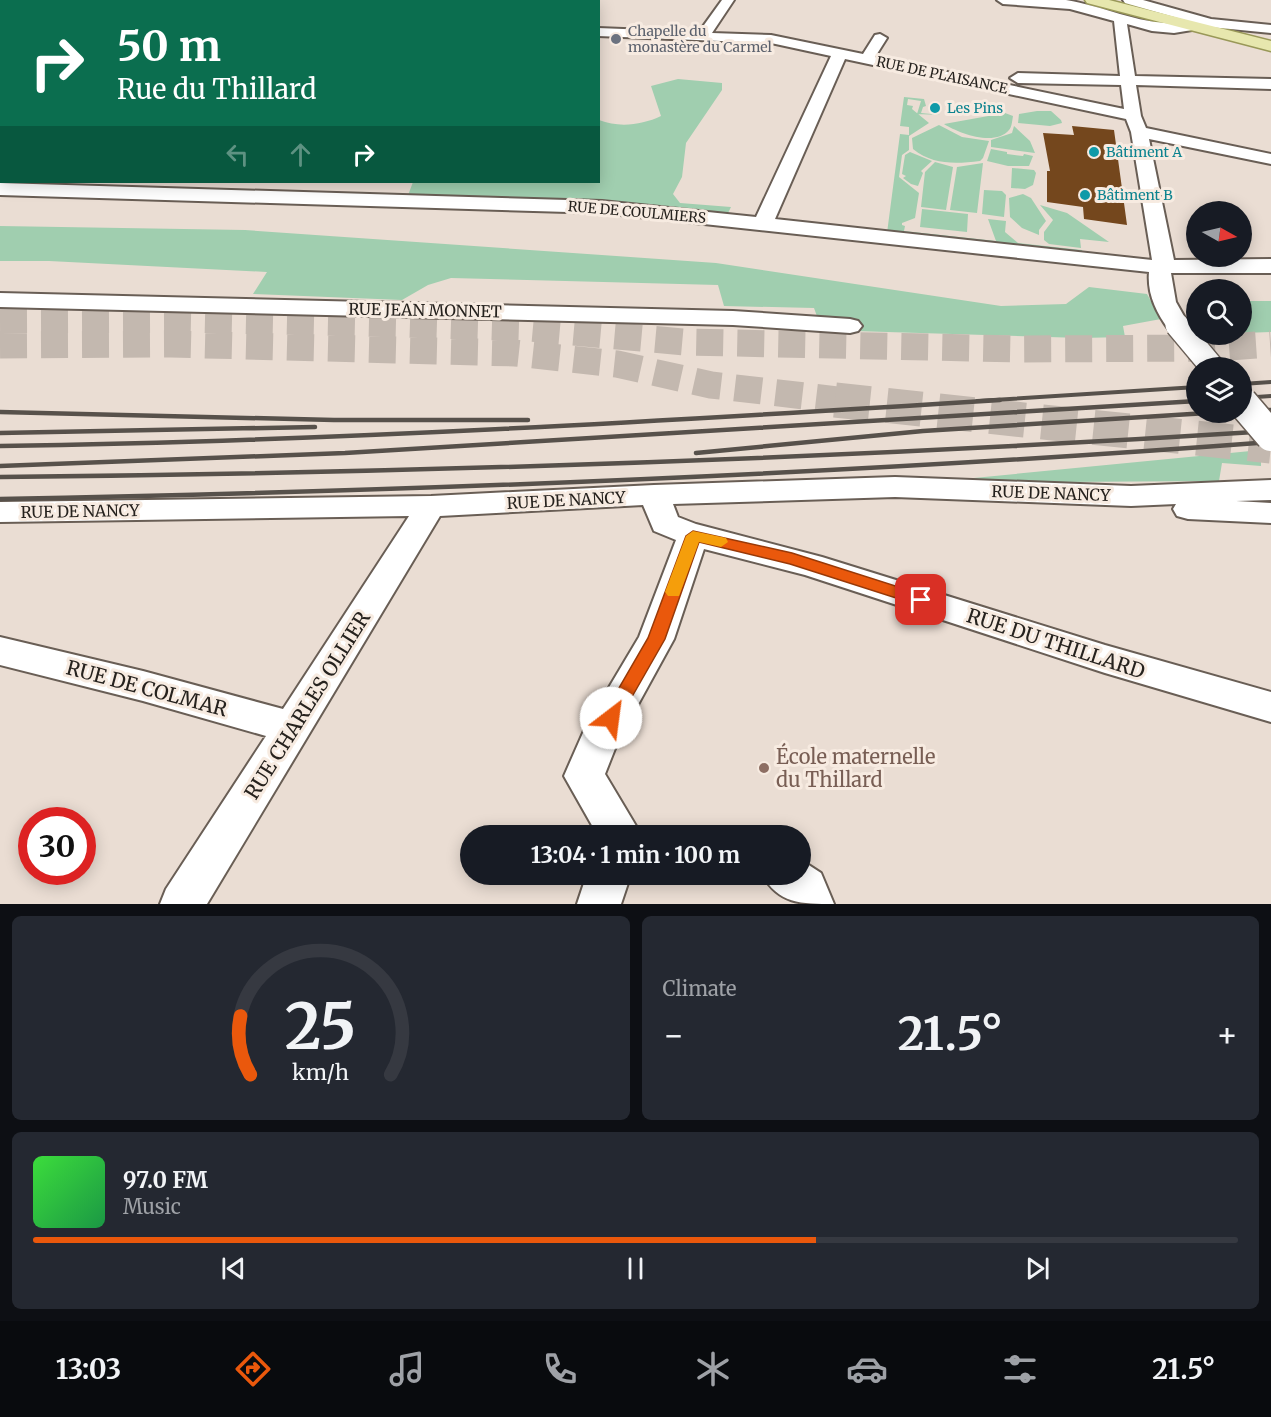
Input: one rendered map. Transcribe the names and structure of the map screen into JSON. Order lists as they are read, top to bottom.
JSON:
{
  "streets": {
    "street": [
      "RUE DE PLAISANCE",
      "RUE DE COULMIERS",
      "RUE JEAN MONNET",
      "RUE DE NANCY",
      "RUE DU THILLARD",
      "RUE DE COLMAR",
      "RUE CHARLES OLLIER"
    ]
  },
  "crossings": [
    ["RUE DE NANCY", "RUE DU THILLARD"],
    ["RUE DE NANCY", "RUE CHARLES OLLIER"],
    ["RUE DE COLMAR", "RUE CHARLES OLLIER"]
  ],
  "places": [
    "Chapelle du monastère du Carmel",
    "Les Pins",
    "Bâtiment A",
    "Bâtiment B",
    "École maternelle du Thillard"
  ],
  "north": "right",
  "page": {
    "turn": ["50 m", "Rue du Thillard"],
    "limit": "30",
    "trip": "13:04 · 1 min · 100 m",
    "tile": "Climate",
    "heat": ["−", "21.5°", "+"],
    "song": ["97.0 FM", "Music"],
    "tabs": ["13:03", "21.5°"],
    "gauge": ["25", "km/h"]
  }
}
